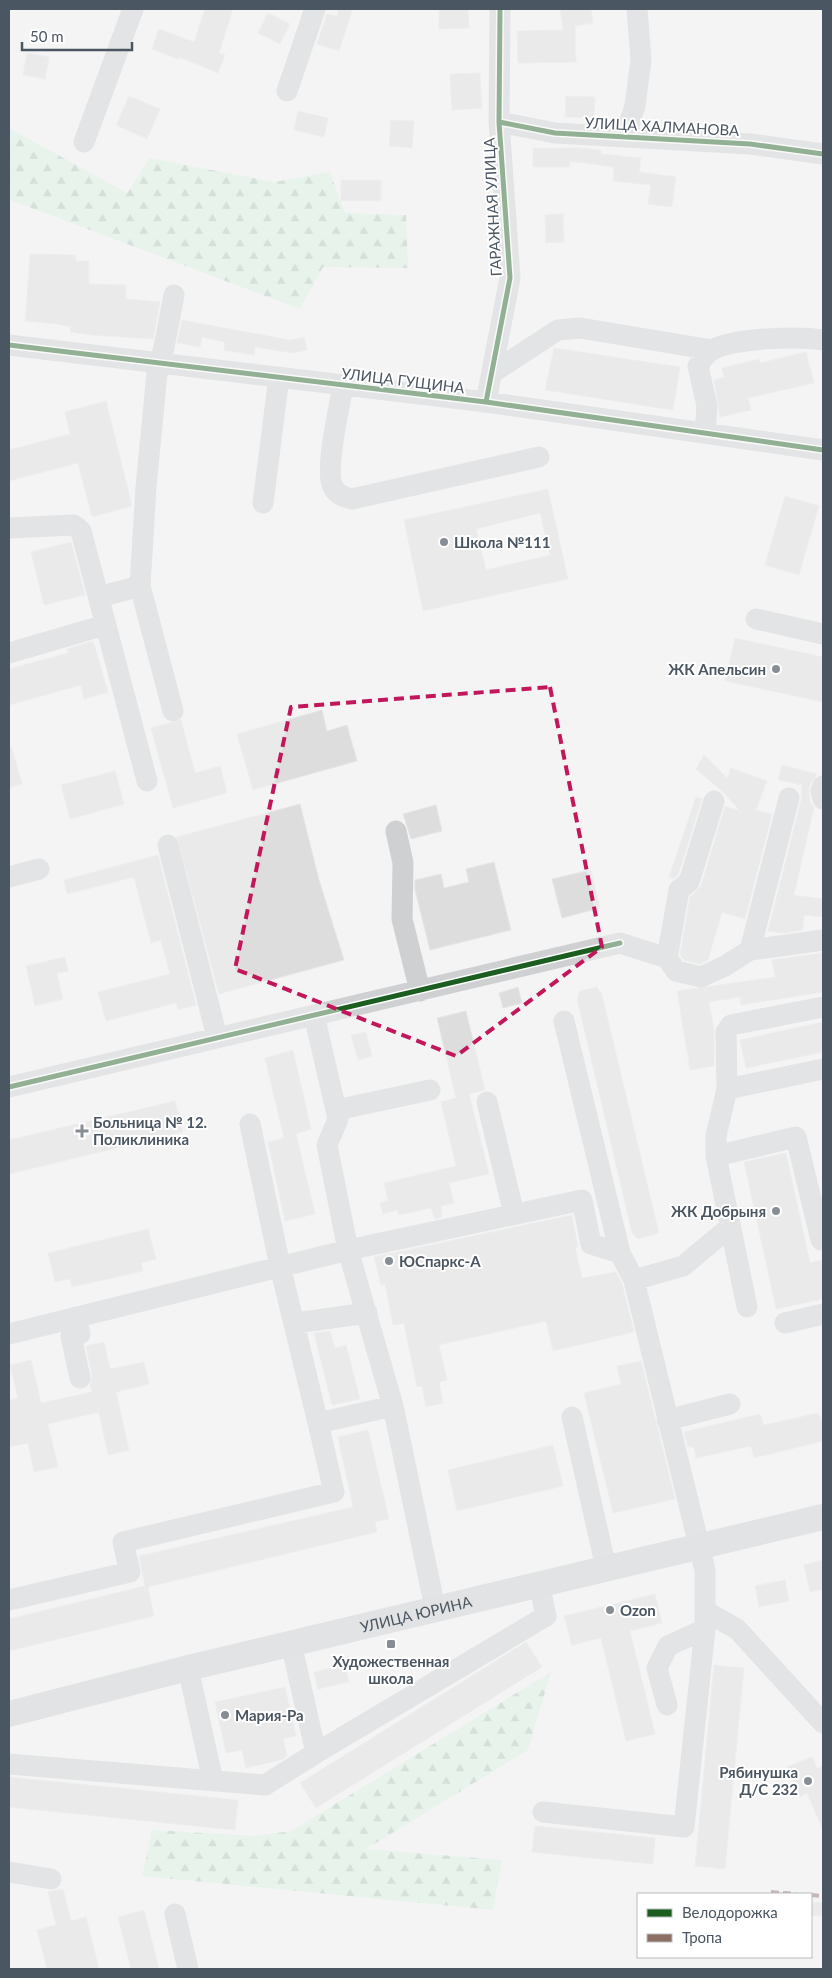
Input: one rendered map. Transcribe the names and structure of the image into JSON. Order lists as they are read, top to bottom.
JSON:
{
  "streets": {
    "main road": ["УЛИЦА ЮРИНА"],
    "street": ["УЛИЦА ХАЛМАНОВА", "ГАРАЖНАЯ УЛИЦА", "УЛИЦА ГУЩИНА"]
  },
  "crossings": [
    ["УЛИЦА ХАЛМАНОВА", "ГАРАЖНАЯ УЛИЦА"],
    ["ГАРАЖНАЯ УЛИЦА", "УЛИЦА ГУЩИНА"]
  ],
  "places": {
    "other": [
      "Школа №111",
      "ЖК Апельсин",
      "ЖК Добрыня",
      "ЮСпаркс-А",
      "Ozon",
      "Мария-Ра",
      "Рябинушка Д/С 232"
    ],
    "health": ["Больница № 12. Поликлиника"],
    "transit": ["Художественная школа"]
  },
  "legend": ["Велодорожка", "Тропа"],
  "scale_bar": "50 m"
}
